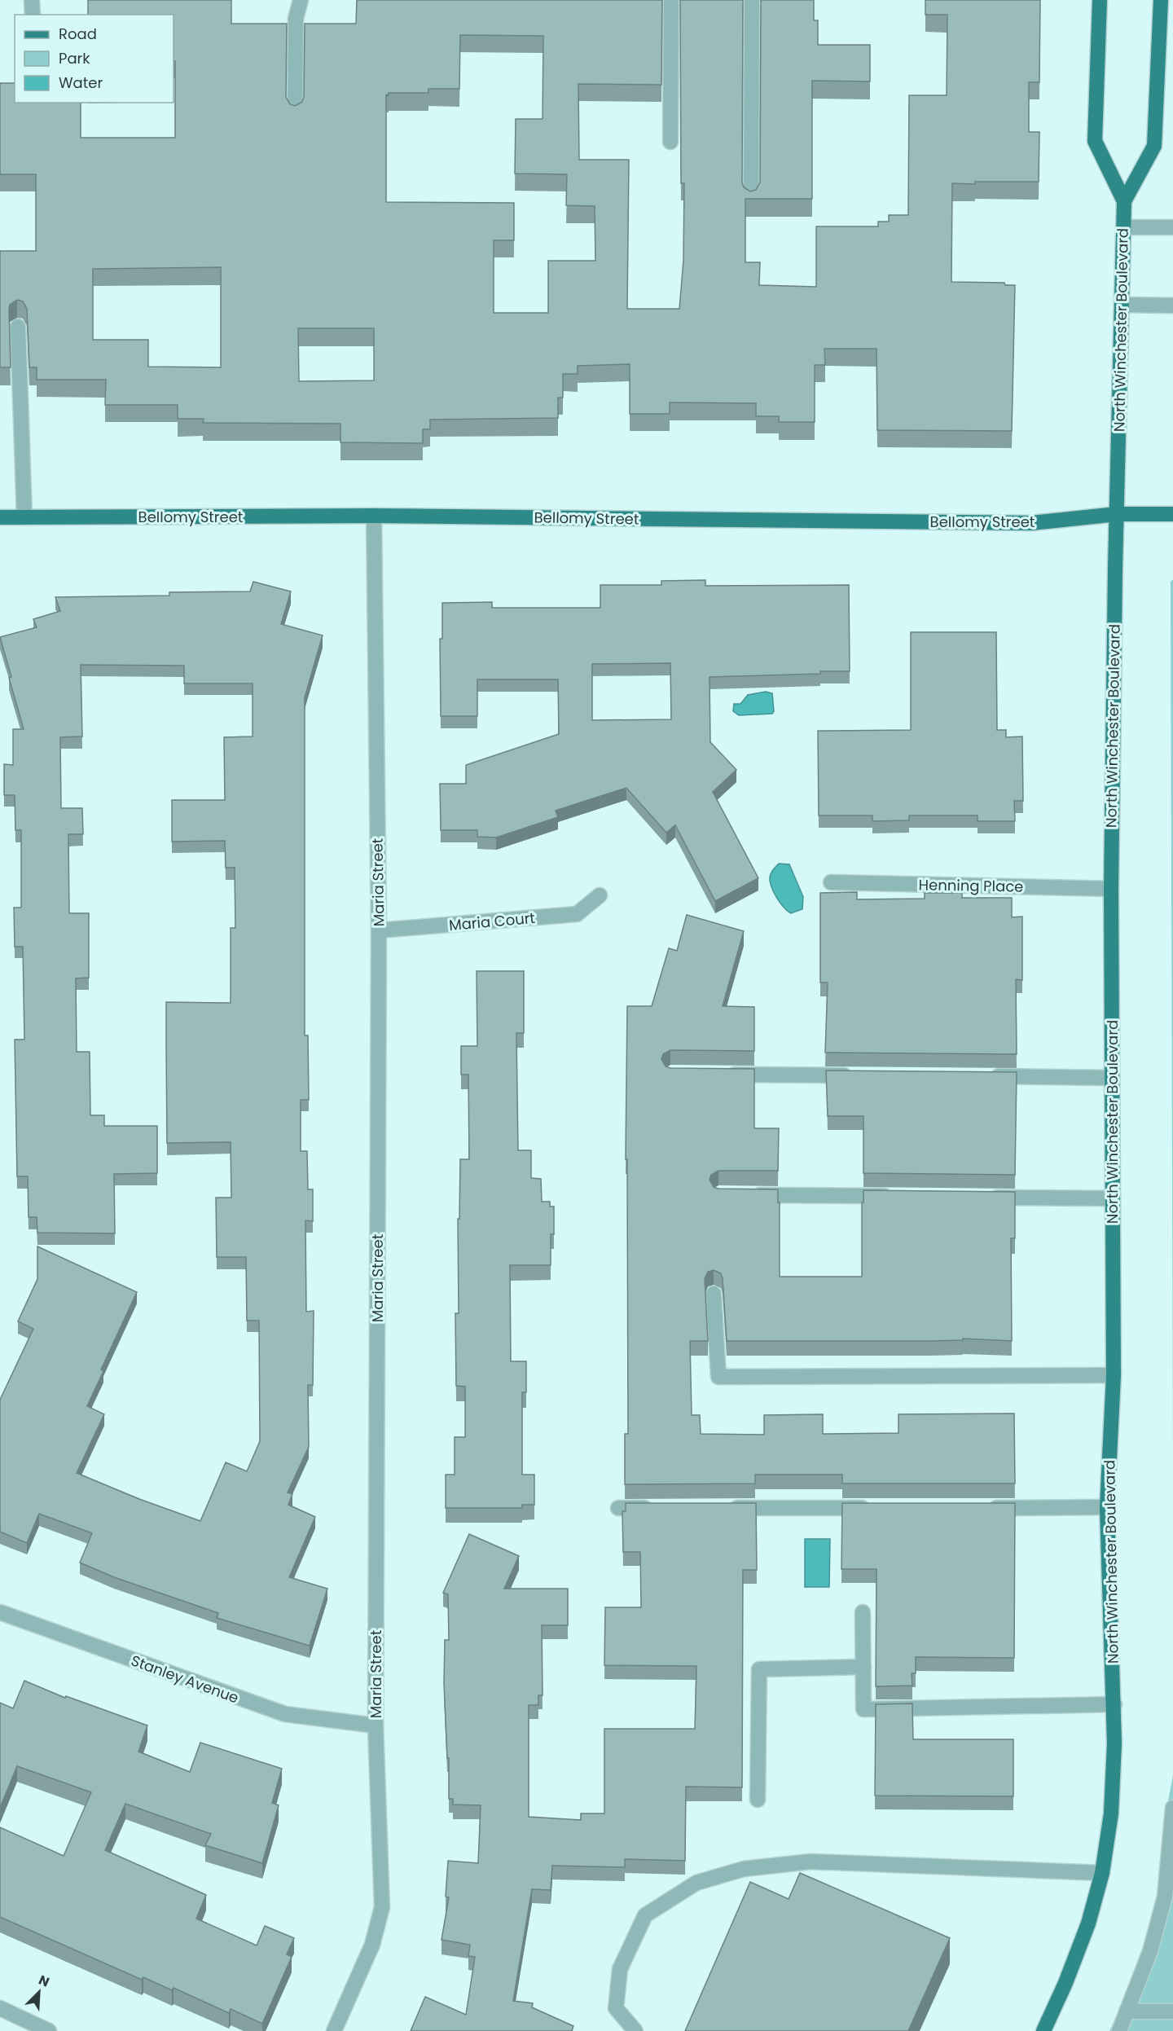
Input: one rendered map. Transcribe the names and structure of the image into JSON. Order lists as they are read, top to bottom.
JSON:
{
  "streets": {
    "main road": ["North Winchester Boulevard", "Bellomy Street"],
    "street": [
      "Maria Street",
      "Henning Place",
      "Maria Court",
      "Stanley Avenue"
    ]
  },
  "crossings": [
    ["North Winchester Boulevard", "Bellomy Street"],
    ["North Winchester Boulevard", "Henning Place"],
    ["Bellomy Street", "Maria Street"],
    ["Maria Street", "Maria Court"],
    ["Maria Street", "Stanley Avenue"]
  ],
  "legend": ["Road", "Park", "Water"],
  "north": "top right"
}
